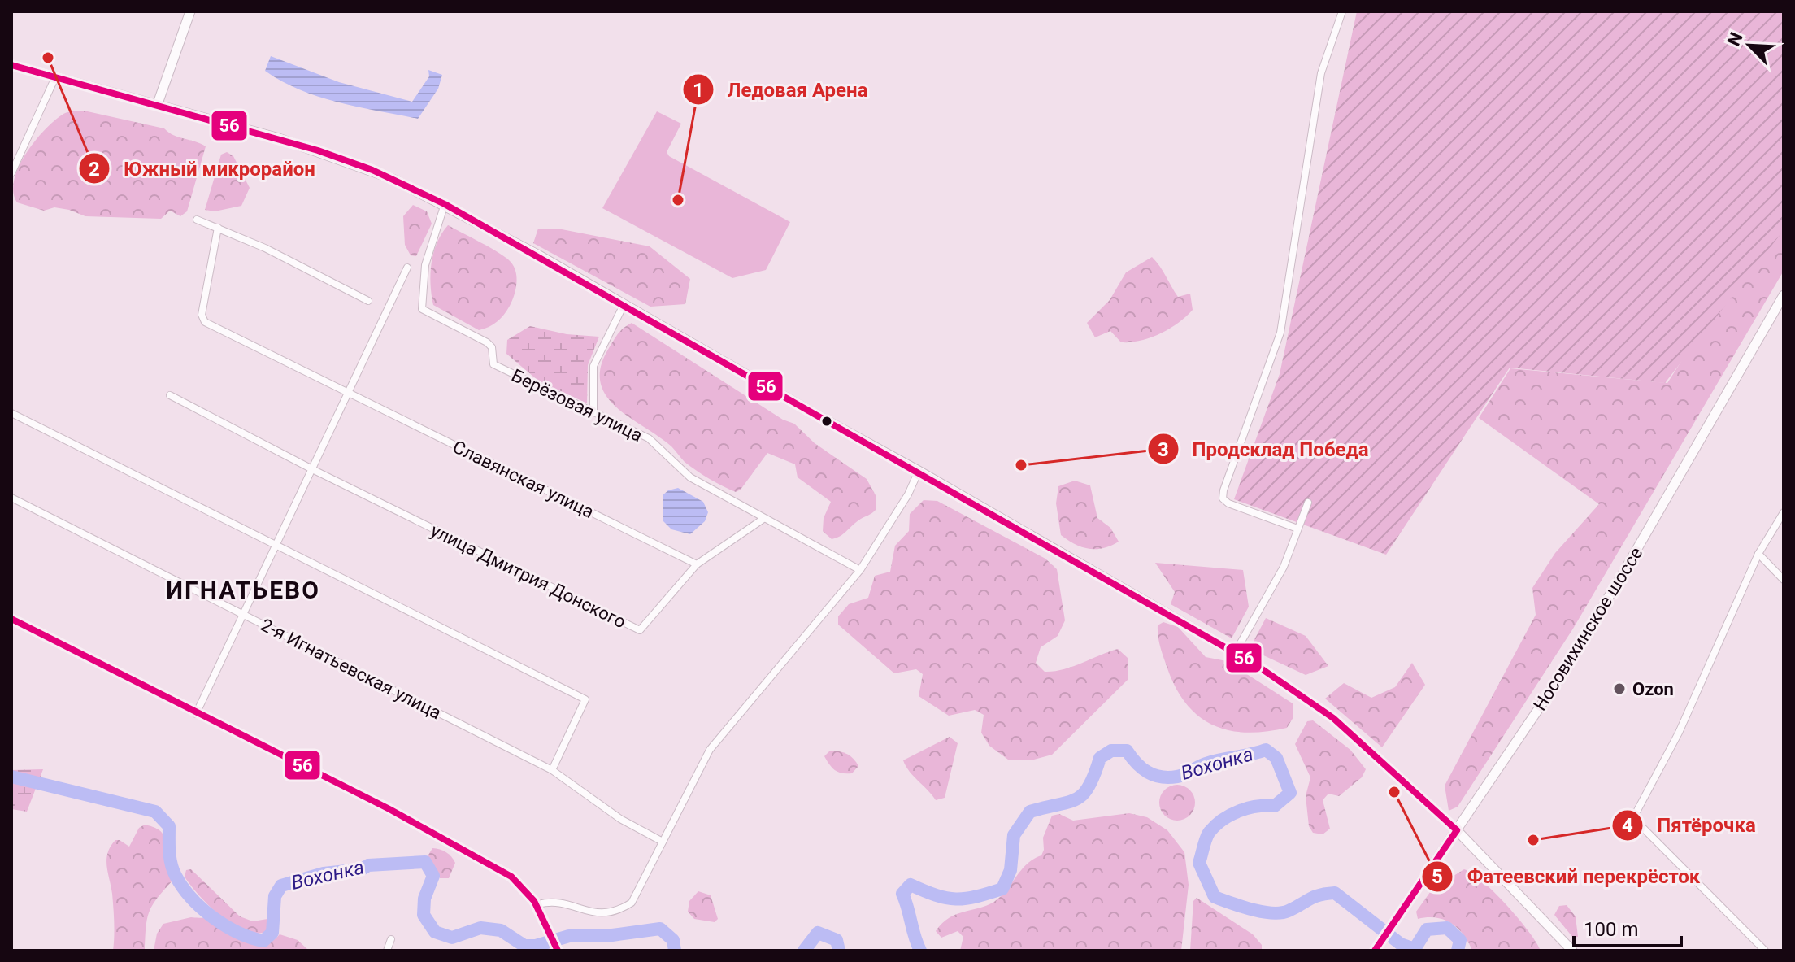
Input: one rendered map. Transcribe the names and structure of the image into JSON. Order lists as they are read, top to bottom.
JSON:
{
  "streets": {
    "main road": ["Носовихинское шоссе"],
    "street": [
      "Берёзовая улица",
      "Славянская улица",
      "улица Дмитрия Донского",
      "2-я Игнатьевская улица"
    ]
  },
  "crossings": [
    ["Берёзовая улица", "улица Дмитрия Донского"],
    ["Славянская улица", "улица Дмитрия Донского"]
  ],
  "districts": ["ИГНАТЬЕВО"],
  "water": ["Вохонка"],
  "places": [
    "Южный микрорайон",
    "Ледовая Арена",
    "Продсклад Победа",
    "Ozon",
    "Фатеевский перекрёсток",
    "Пятёрочка"
  ],
  "lines": ["transit line 56"],
  "scale_bar": "100 m",
  "north": "top left"
}
